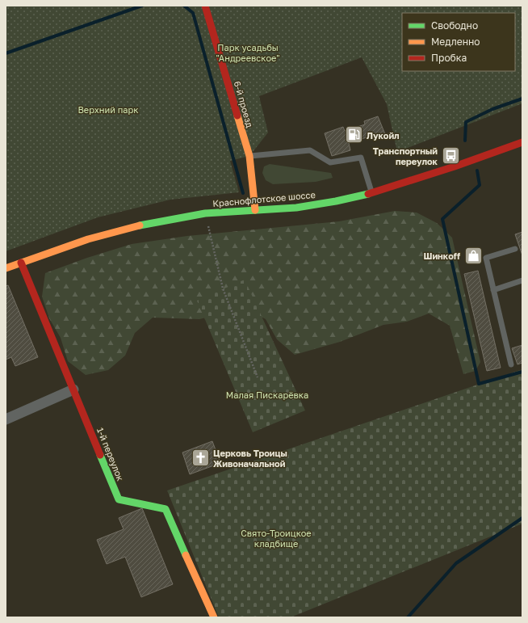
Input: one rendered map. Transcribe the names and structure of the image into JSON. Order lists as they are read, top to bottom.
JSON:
{
  "streets": {
    "street": ["6-й проезд", "Краснофлотское шоссе", "1-й переулок"]
  },
  "crossings": [
    ["6-й проезд", "Краснофлотское шоссе"],
    ["Краснофлотское шоссе", "1-й переулок"]
  ],
  "parks": [
    "Парк усадьбы \"Андреевское\"",
    "Верхний парк",
    "Малая Пискарёвка",
    "Свято-Троицкое кладбище"
  ],
  "places": {
    "fuel station": ["Лукойл"],
    "bus stop": ["Транспортный переулок"],
    "shop": ["Шинкoff"],
    "church": ["Церковь Троицы Живоначальной"]
  },
  "legend": ["Свободно", "Медленно", "Пробка"]
}
